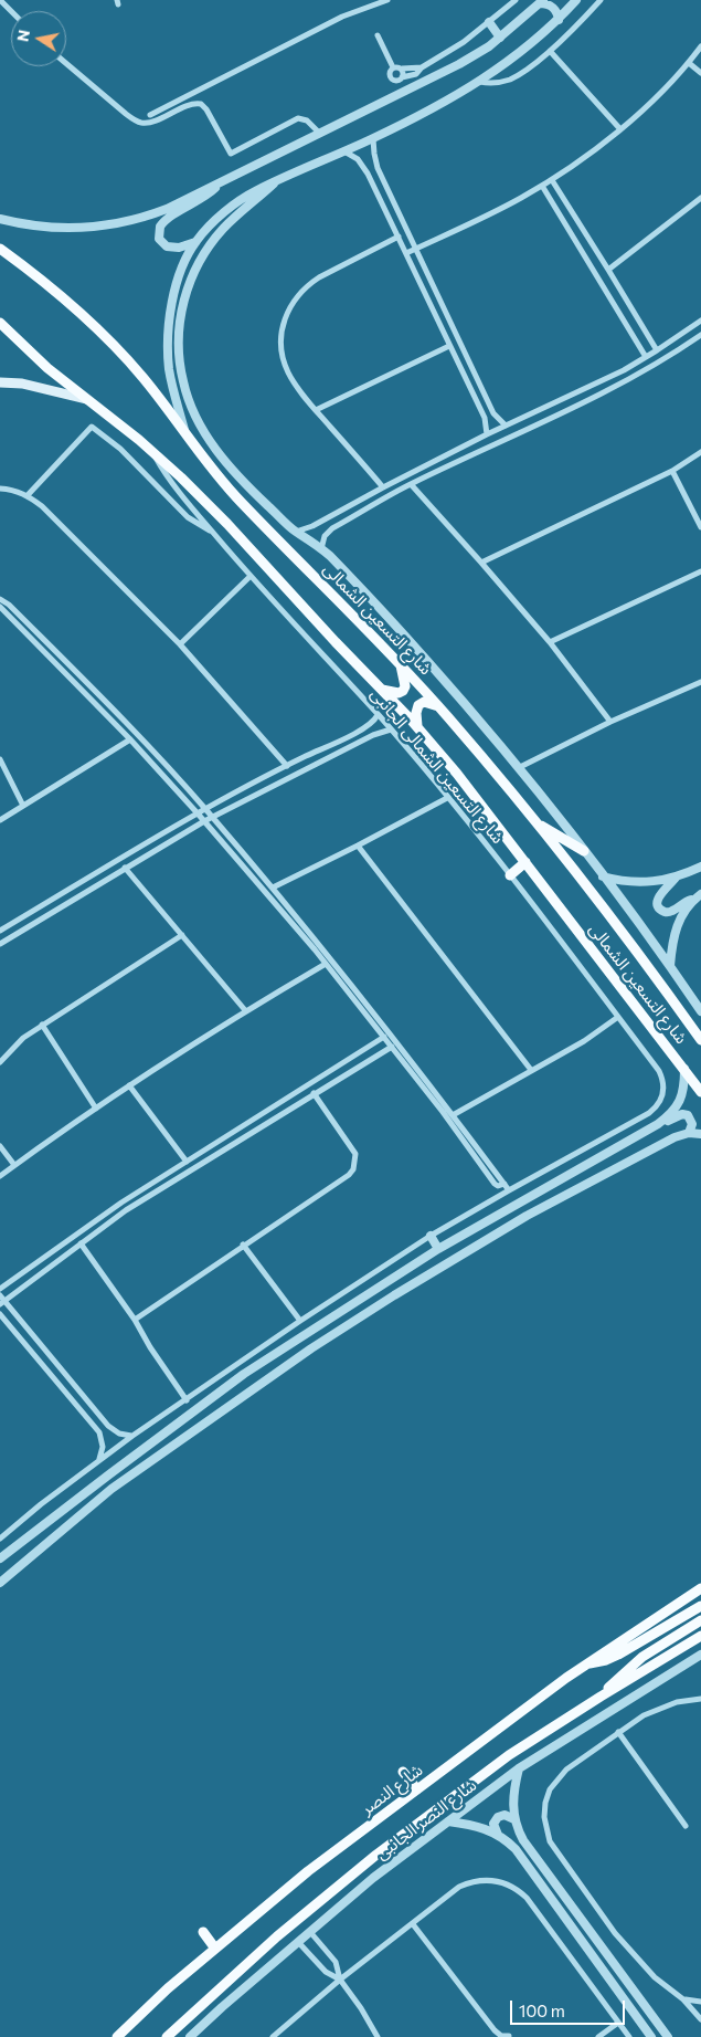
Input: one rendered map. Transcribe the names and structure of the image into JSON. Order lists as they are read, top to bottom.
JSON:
{
  "streets": {
    "main road": ["شارع التسعين الشمالى", "شارع النصر"],
    "street": ["شارع التسعين الشمالى الجانبى", "شارع النصر الجانبى"]
  },
  "crossings": [
    ["شارع التسعين الشمالى", "شارع التسعين الشمالى الجانبى"]
  ],
  "scale_bar": "100 m",
  "north": "left"
}
